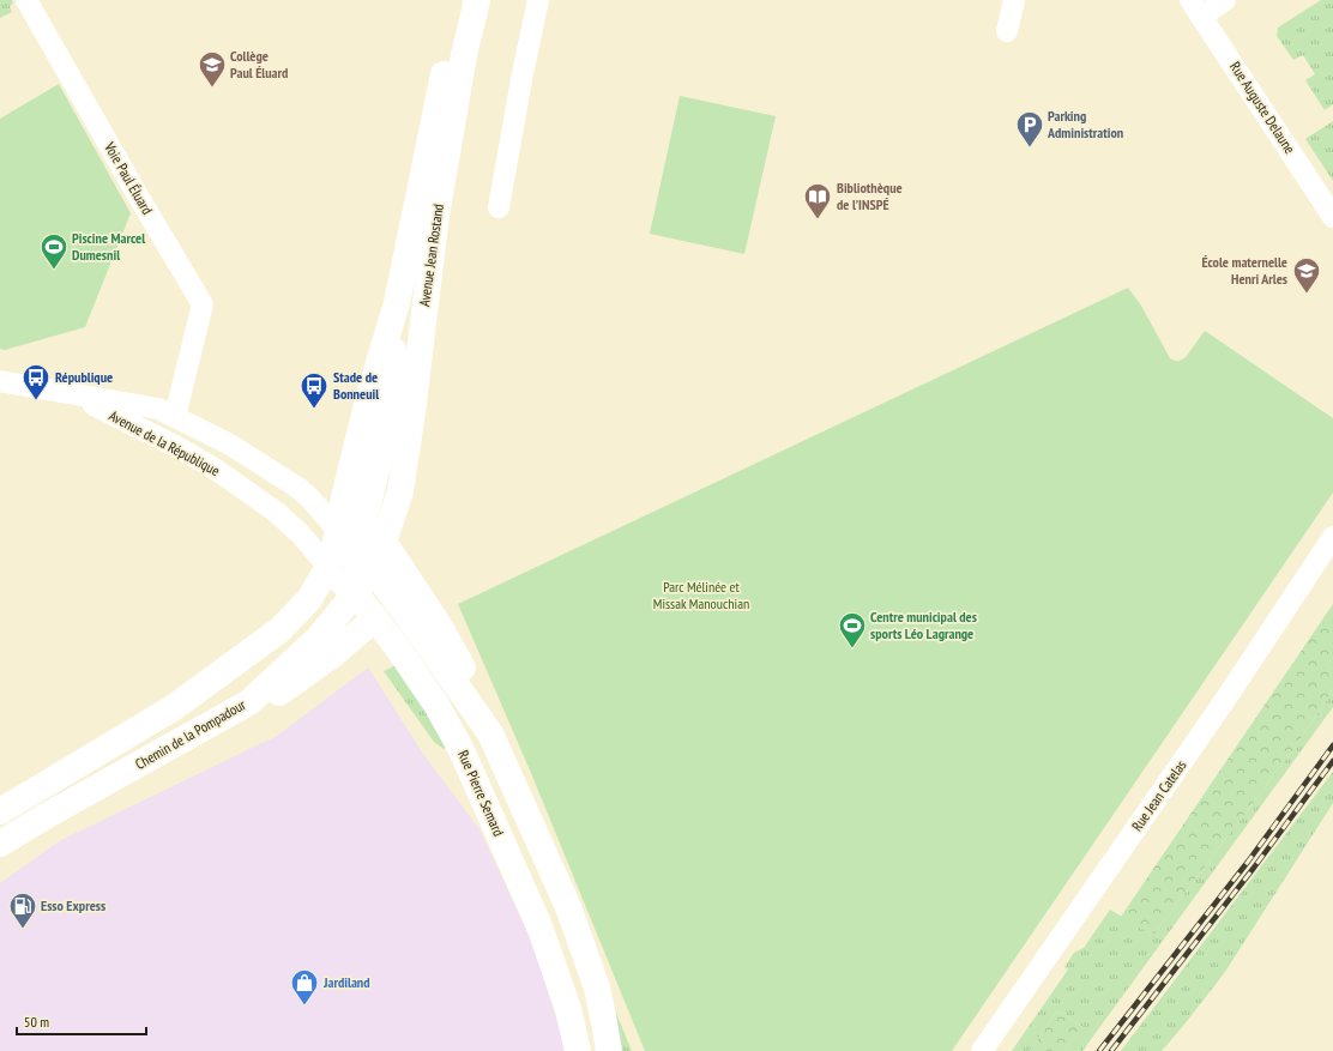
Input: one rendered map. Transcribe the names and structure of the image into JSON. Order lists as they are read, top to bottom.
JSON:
{
  "streets": {
    "main road": ["Avenue Jean Rostand", "Chemin de la Pompadour", "Rue Pierre Semard"],
    "street": [
      "Rue Auguste Delaune",
      "Voie Paul Éluard",
      "Avenue de la République",
      "Rue Jean Catelas"
    ]
  },
  "crossings": [
    ["Voie Paul Éluard", "Avenue de la République"],
    ["Avenue Jean Rostand", "Avenue de la République"],
    ["Avenue Jean Rostand", "Rue Pierre Semard"],
    ["Avenue de la République", "Rue Pierre Semard"],
    ["Chemin de la Pompadour", "Rue Pierre Semard"]
  ],
  "parks": ["Parc Mélinée et Missak Manouchian"],
  "places": {
    "school or university": ["Collège Paul Éluard", "École maternelle Henri Arles"],
    "parking": ["Parking Administration"],
    "library": ["Bibliothèque de l’INSPÉ"],
    "sports": ["Piscine Marcel Dumesnil", "Centre municipal des sports Léo Lagrange"],
    "bus stop": ["République", "Stade de Bonneuil"],
    "fuel station": ["Esso Express"],
    "shop": ["Jardiland"]
  },
  "scale_bar": "50 m"
}
